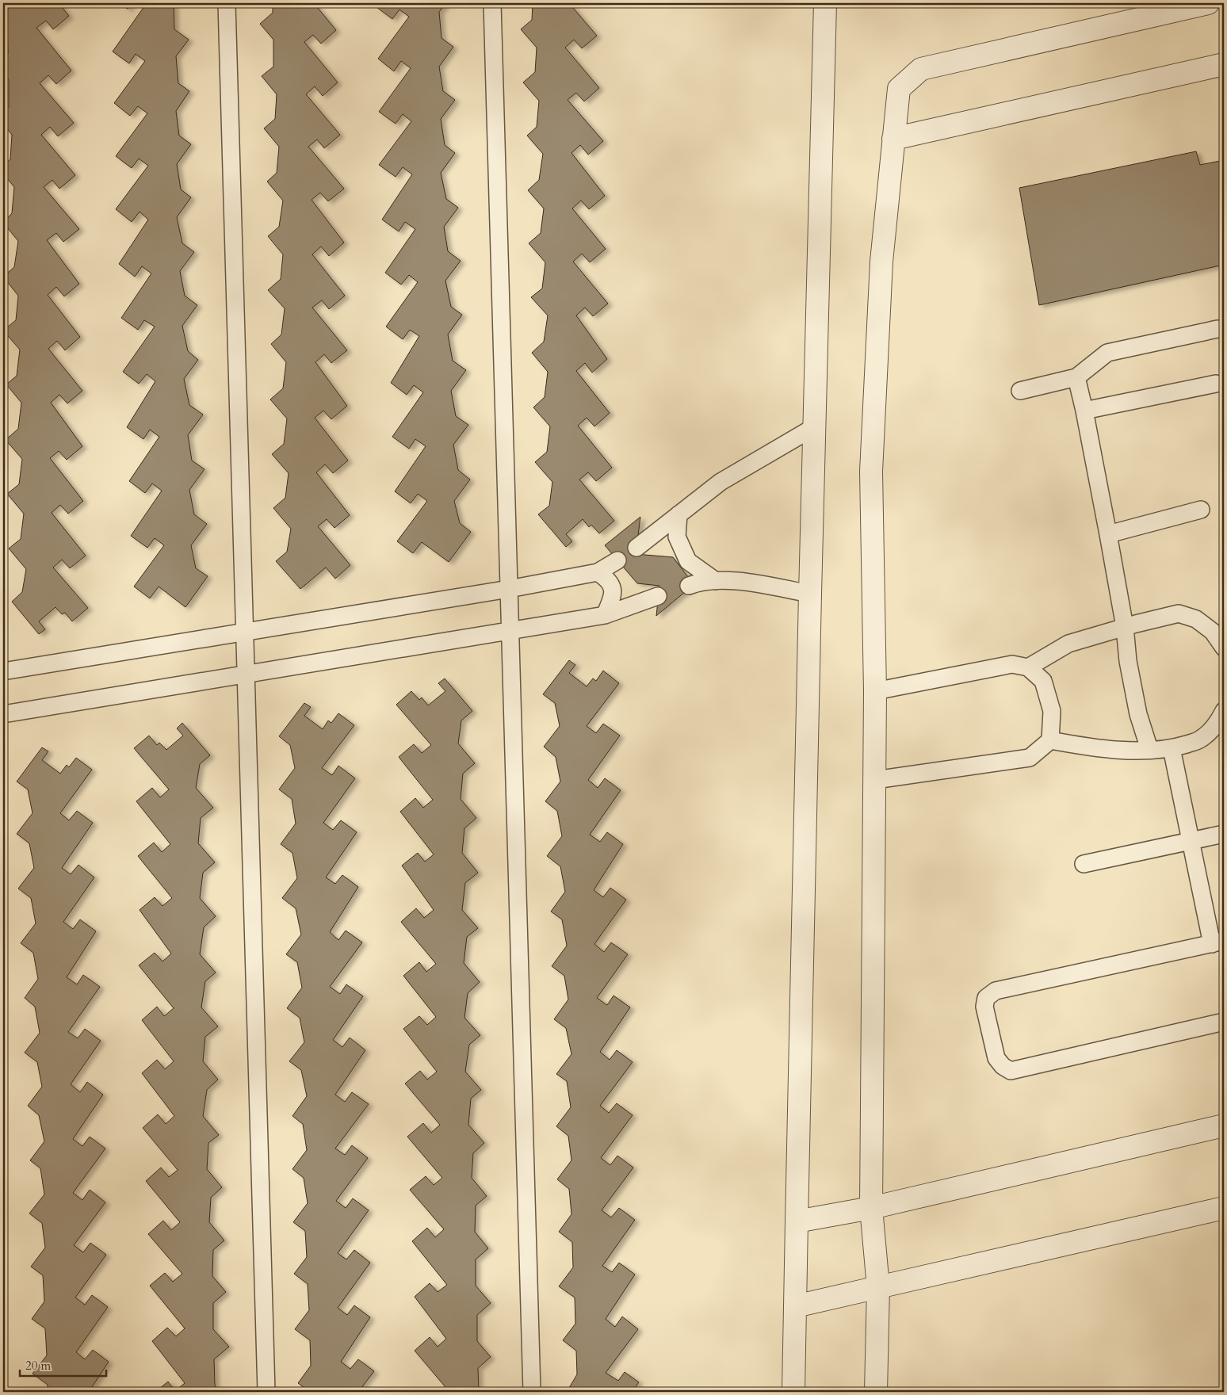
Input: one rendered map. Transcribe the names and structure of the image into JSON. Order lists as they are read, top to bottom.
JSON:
{
  "scale_bar": "20 m"
}
